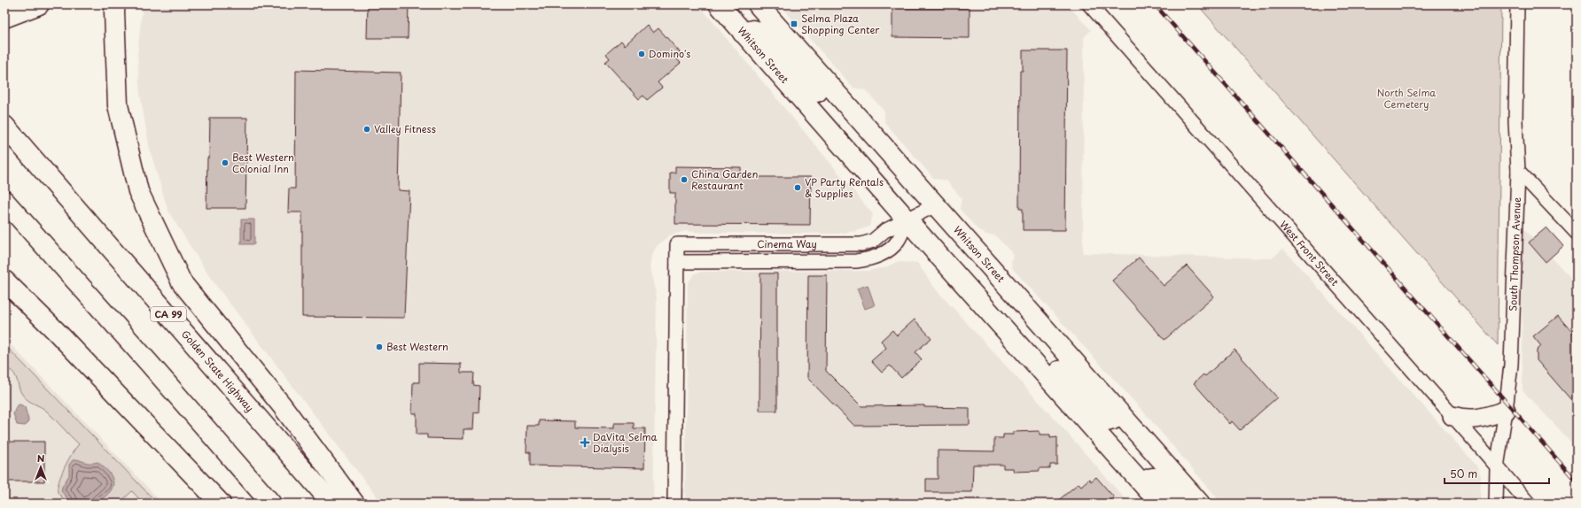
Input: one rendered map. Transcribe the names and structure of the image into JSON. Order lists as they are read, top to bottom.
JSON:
{
  "streets": {
    "main road": ["Whitson Street", "CA 99", "Golden State Highway"],
    "street": ["Cinema Way", "West Front Street", "South Thompson Avenue"]
  },
  "crossings": [
    ["Whitson Street", "Cinema Way"],
    ["West Front Street", "South Thompson Avenue"]
  ],
  "parks": ["North Selma Cemetery"],
  "places": {
    "transit": ["Selma Plaza Shopping Center"],
    "other": [
      "Domino's",
      "Valley Fitness",
      "Best Western Colonial Inn",
      "China Garden Restaurant",
      "VP Party Rentals & Supplies",
      "Best Western"
    ],
    "health": ["DaVita Selma Dialysis"]
  },
  "scale_bar": "50 m",
  "north": "top"
}
